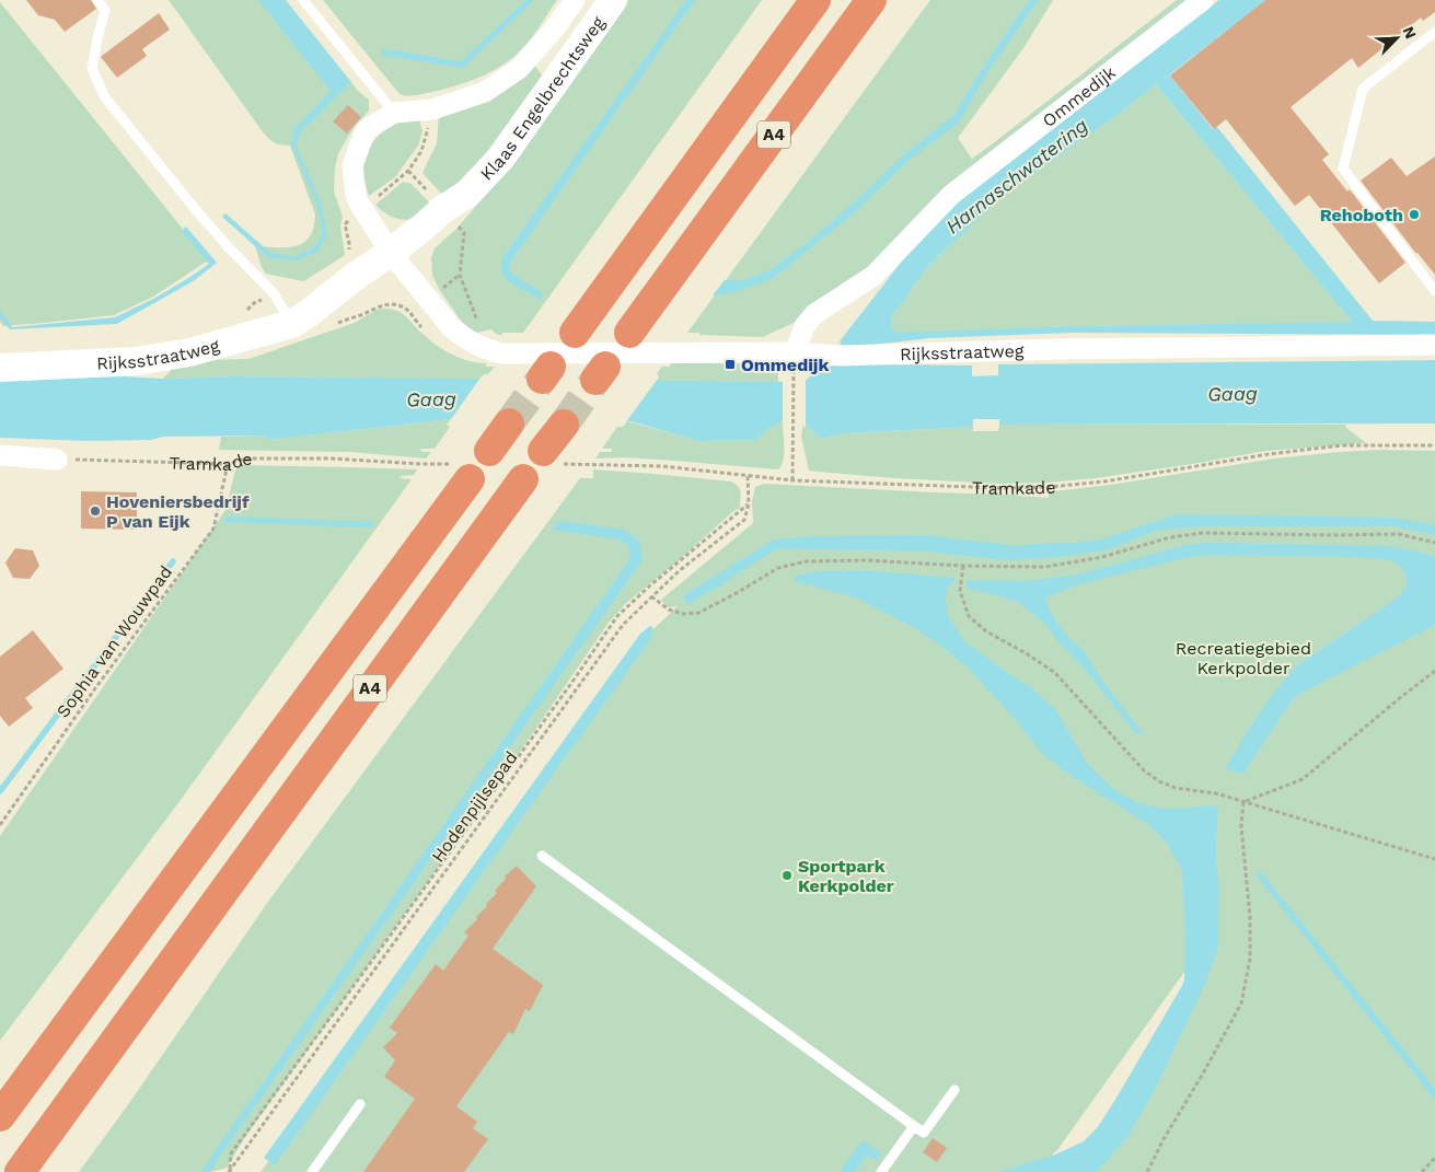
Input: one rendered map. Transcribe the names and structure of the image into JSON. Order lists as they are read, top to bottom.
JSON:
{
  "streets": {
    "highway": ["A4"],
    "main road": ["Klaas Engelbrechtsweg", "Rijksstraatweg"],
    "street": ["Ommedijk"],
    "path": ["Tramkade", "Sophia van Wouwpad", "Hodenpijlsepad"]
  },
  "crossings": [
    ["Ommedijk", "Rijksstraatweg"],
    ["Klaas Engelbrechtsweg", "Rijksstraatweg"],
    ["Tramkade", "Sophia van Wouwpad"]
  ],
  "water": ["Harnaschwatering", "Gaag"],
  "parks": ["Recreatiegebied Kerkpolder"],
  "places": {
    "other": ["Rehoboth", "Hoveniersbedrijf P van Eijk", "Sportpark Kerkpolder"],
    "transit": ["Ommedijk"]
  },
  "north": "top right"
}
